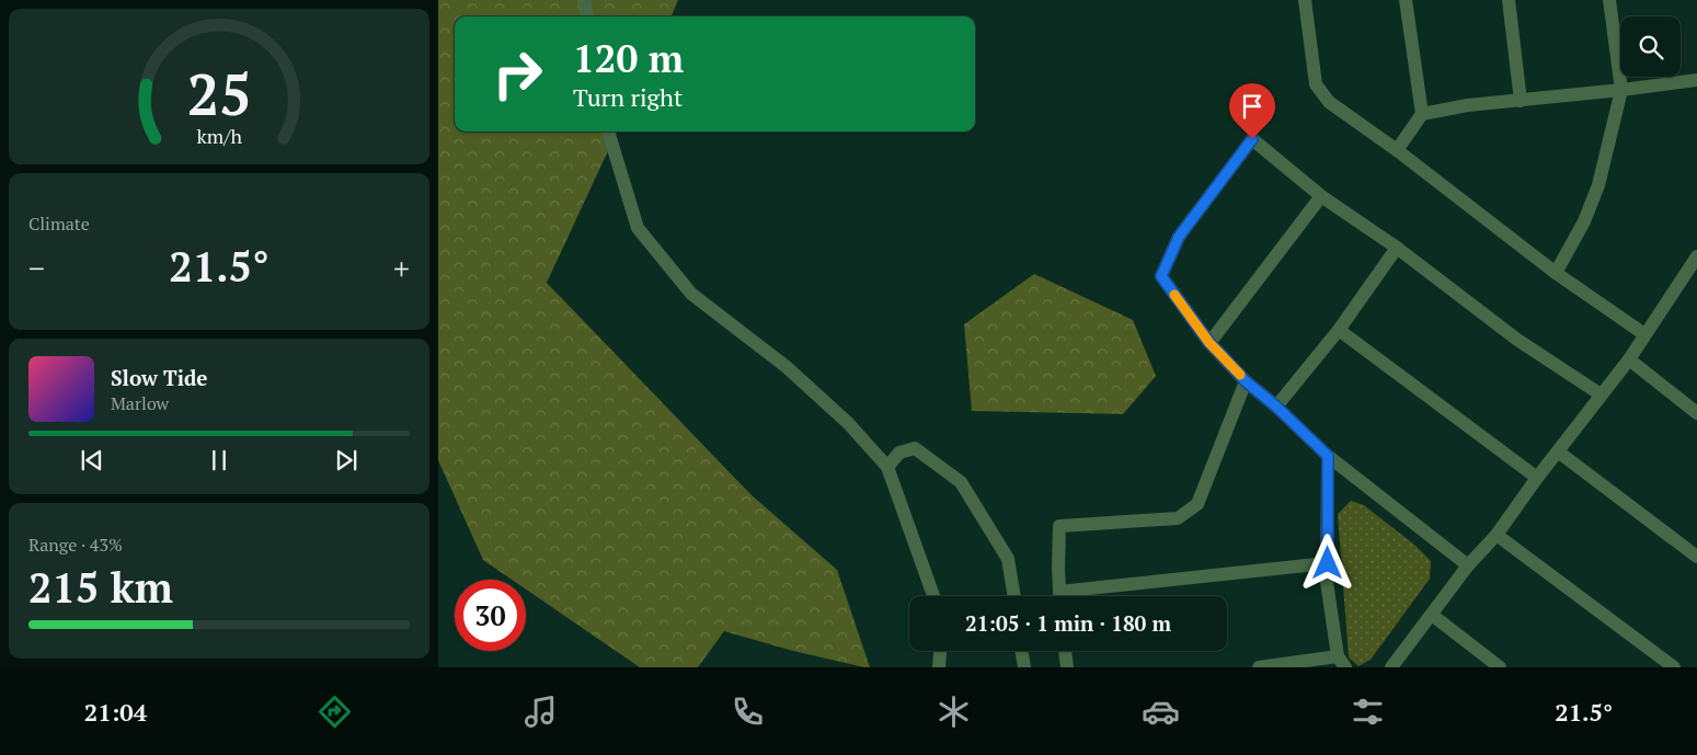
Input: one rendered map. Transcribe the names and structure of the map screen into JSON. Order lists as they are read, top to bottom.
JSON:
{
  "page": {
    "turn": ["120 m", "Turn right"],
    "tile": [
      "Climate",
      ["Range · 43%", "215 km"]
    ],
    "heat": ["−", "21.5°", "+"],
    "song": ["Slow Tide", "Marlow"],
    "limit": "30",
    "trip": "21:05 · 1 min · 180 m",
    "tabs": ["21:04", "21.5°"],
    "gauge": ["25", "km/h"]
  }
}
